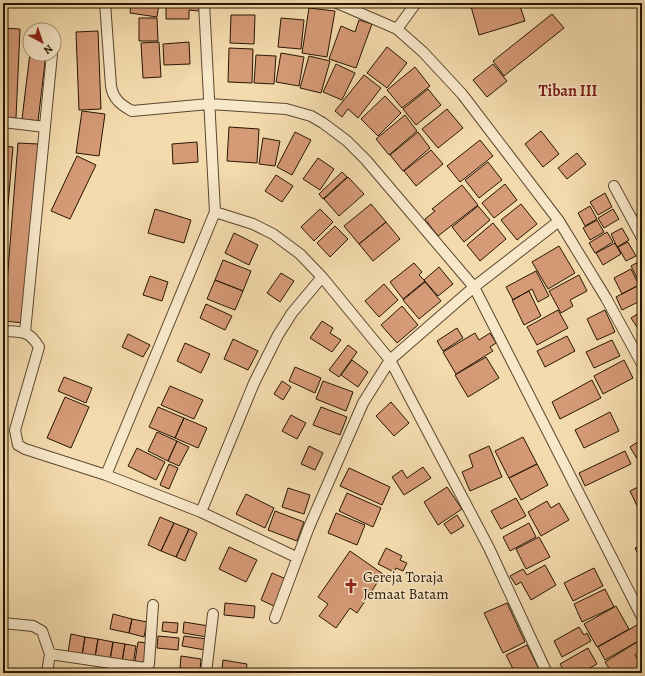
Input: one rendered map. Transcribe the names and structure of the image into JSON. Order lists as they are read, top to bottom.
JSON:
{
  "districts": ["Tiban III"],
  "places": {
    "church": ["Gereja Toraja Jemaat Batam"]
  },
  "north": "bottom right"
}
